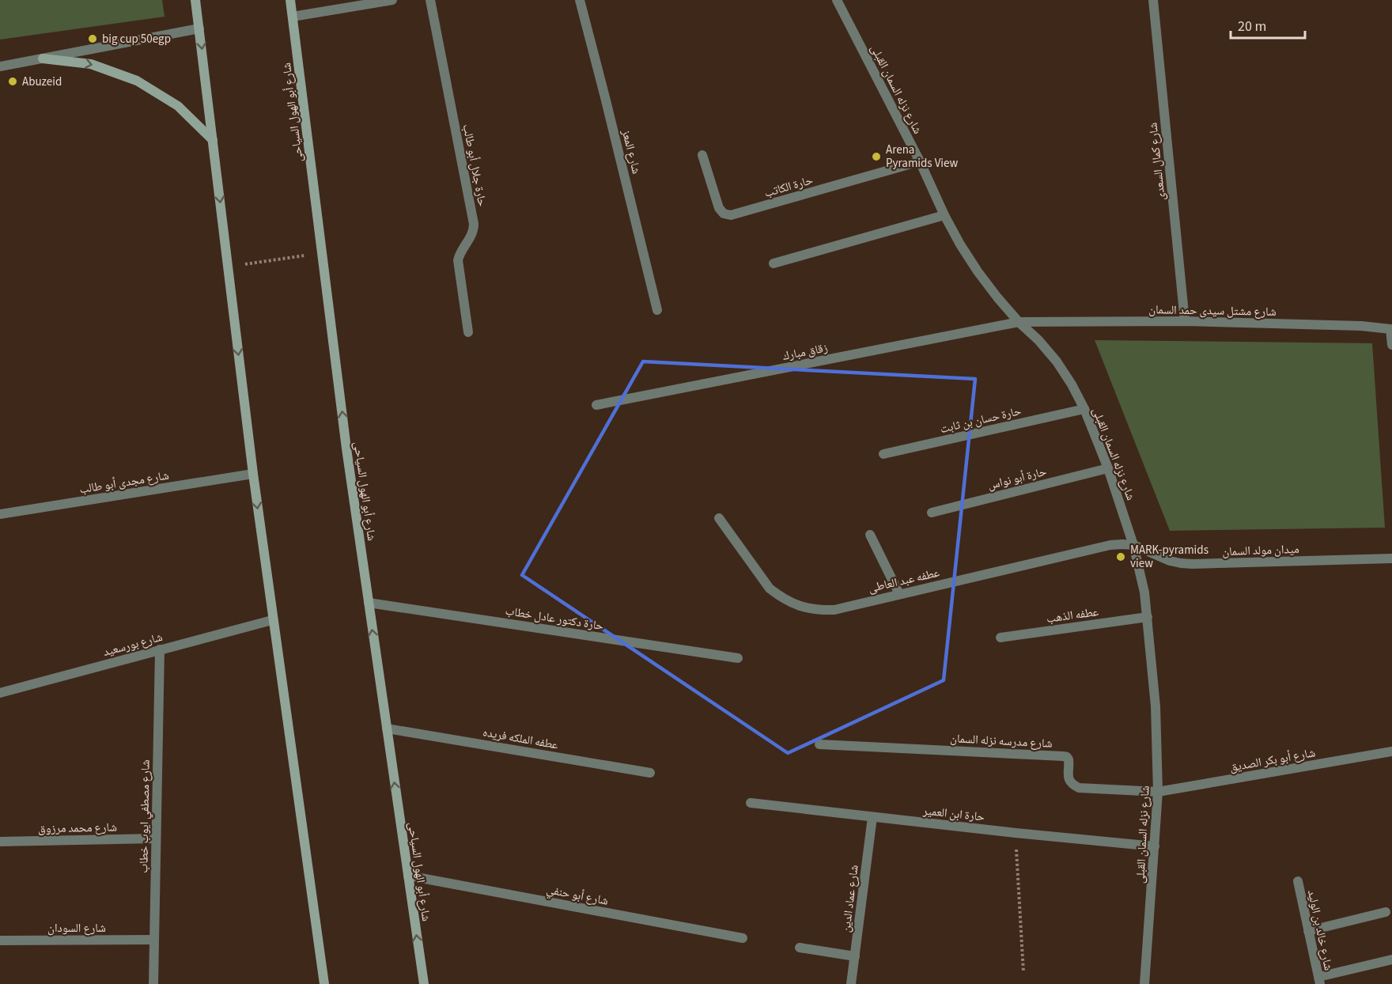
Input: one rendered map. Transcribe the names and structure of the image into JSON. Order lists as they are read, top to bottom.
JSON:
{
  "streets": {
    "main road": ["شارع أبو الهول السياحى"],
    "street": [
      "شارع نزله السمان القبلى",
      "شارع المعز",
      "شارع كمال السعدى",
      "حارة جلال أبو طالب",
      "حارة الكاتب",
      "شارع مشتل سيدى حمد السمان",
      "زقاق مبارك",
      "حارة حسان بن ثابت",
      "حارة أبو نواس",
      "شارع مجدى أبو طالب",
      "ميدان مولد السمان",
      "عطفه عبد العاطى",
      "عطفه الذهب",
      "حارة دكتور عادل خطاب",
      "شارع بورسعيد",
      "عطفه الملكه فريده",
      "شارع مدرسه نزله السمان",
      "شارع أبو بكر الصديق",
      "حارة ابن العمير",
      "شارع مصطفي ايوب خطاب",
      "شارع محمد مرزوق",
      "شارع أبو حنفي",
      "شارع عماد الدين",
      "شارع السودان",
      "شارع خالد بن الوليد"
    ]
  },
  "crossings": [
    ["شارع نزله السمان القبلى", "حارة الكاتب"],
    ["شارع نزله السمان القبلى", "شارع مشتل سيدى حمد السمان"],
    ["شارع نزله السمان القبلى", "زقاق مبارك"],
    ["شارع نزله السمان القبلى", "حارة حسان بن ثابت"],
    ["شارع نزله السمان القبلى", "حارة أبو نواس"],
    ["شارع نزله السمان القبلى", "ميدان مولد السمان"],
    ["شارع نزله السمان القبلى", "عطفه عبد العاطى"],
    ["شارع نزله السمان القبلى", "عطفه الذهب"],
    ["شارع نزله السمان القبلى", "شارع مدرسه نزله السمان"],
    ["شارع نزله السمان القبلى", "شارع أبو بكر الصديق"],
    ["شارع نزله السمان القبلى", "حارة ابن العمير"],
    ["شارع أبو الهول السياحى", "حارة دكتور عادل خطاب"],
    ["شارع أبو الهول السياحى", "عطفه الملكه فريده"],
    ["شارع أبو الهول السياحى", "شارع أبو حنفي"],
    ["شارع كمال السعدى", "شارع مشتل سيدى حمد السمان"],
    ["شارع مشتل سيدى حمد السمان", "زقاق مبارك"],
    ["ميدان مولد السمان", "عطفه عبد العاطى"],
    ["شارع بورسعيد", "شارع مصطفي ايوب خطاب"],
    ["شارع مدرسه نزله السمان", "شارع أبو بكر الصديق"],
    ["حارة ابن العمير", "شارع عماد الدين"],
    ["شارع مصطفي ايوب خطاب", "شارع محمد مرزوق"],
    ["شارع مصطفي ايوب خطاب", "شارع السودان"]
  ],
  "one_way": ["شارع أبو الهول السياحى"],
  "places": [
    "big cup 50egp",
    "Abuzeid",
    "Arena Pyramids View",
    "MARK-pyramids view"
  ],
  "scale_bar": "20 m"
}
